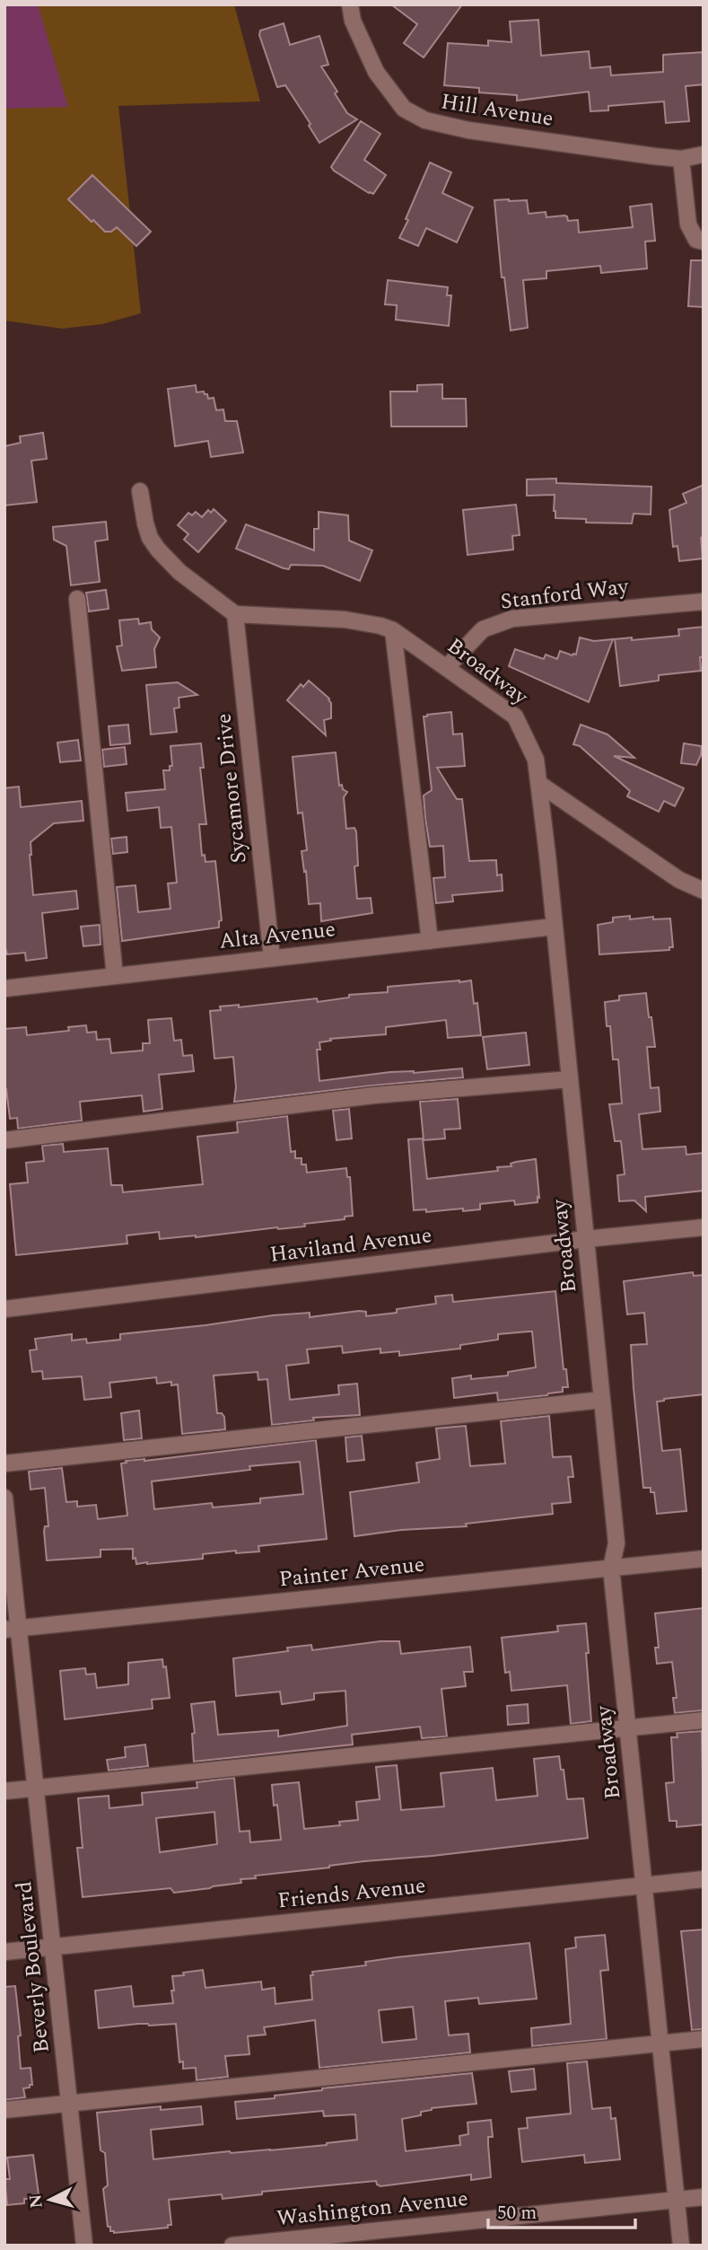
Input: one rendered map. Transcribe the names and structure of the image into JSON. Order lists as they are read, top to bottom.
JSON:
{
  "streets": {
    "street": [
      "Hill Avenue",
      "Stanford Way",
      "Broadway",
      "Sycamore Drive",
      "Alta Avenue",
      "Haviland Avenue",
      "Painter Avenue",
      "Friends Avenue",
      "Beverly Boulevard",
      "Washington Avenue"
    ]
  },
  "crossings": [
    ["Stanford Way", "Broadway"],
    ["Broadway", "Sycamore Drive"],
    ["Broadway", "Alta Avenue"],
    ["Broadway", "Haviland Avenue"],
    ["Broadway", "Painter Avenue"],
    ["Broadway", "Friends Avenue"],
    ["Broadway", "Washington Avenue"],
    ["Sycamore Drive", "Alta Avenue"],
    ["Painter Avenue", "Beverly Boulevard"],
    ["Friends Avenue", "Beverly Boulevard"]
  ],
  "scale_bar": "50 m",
  "north": "left"
}
